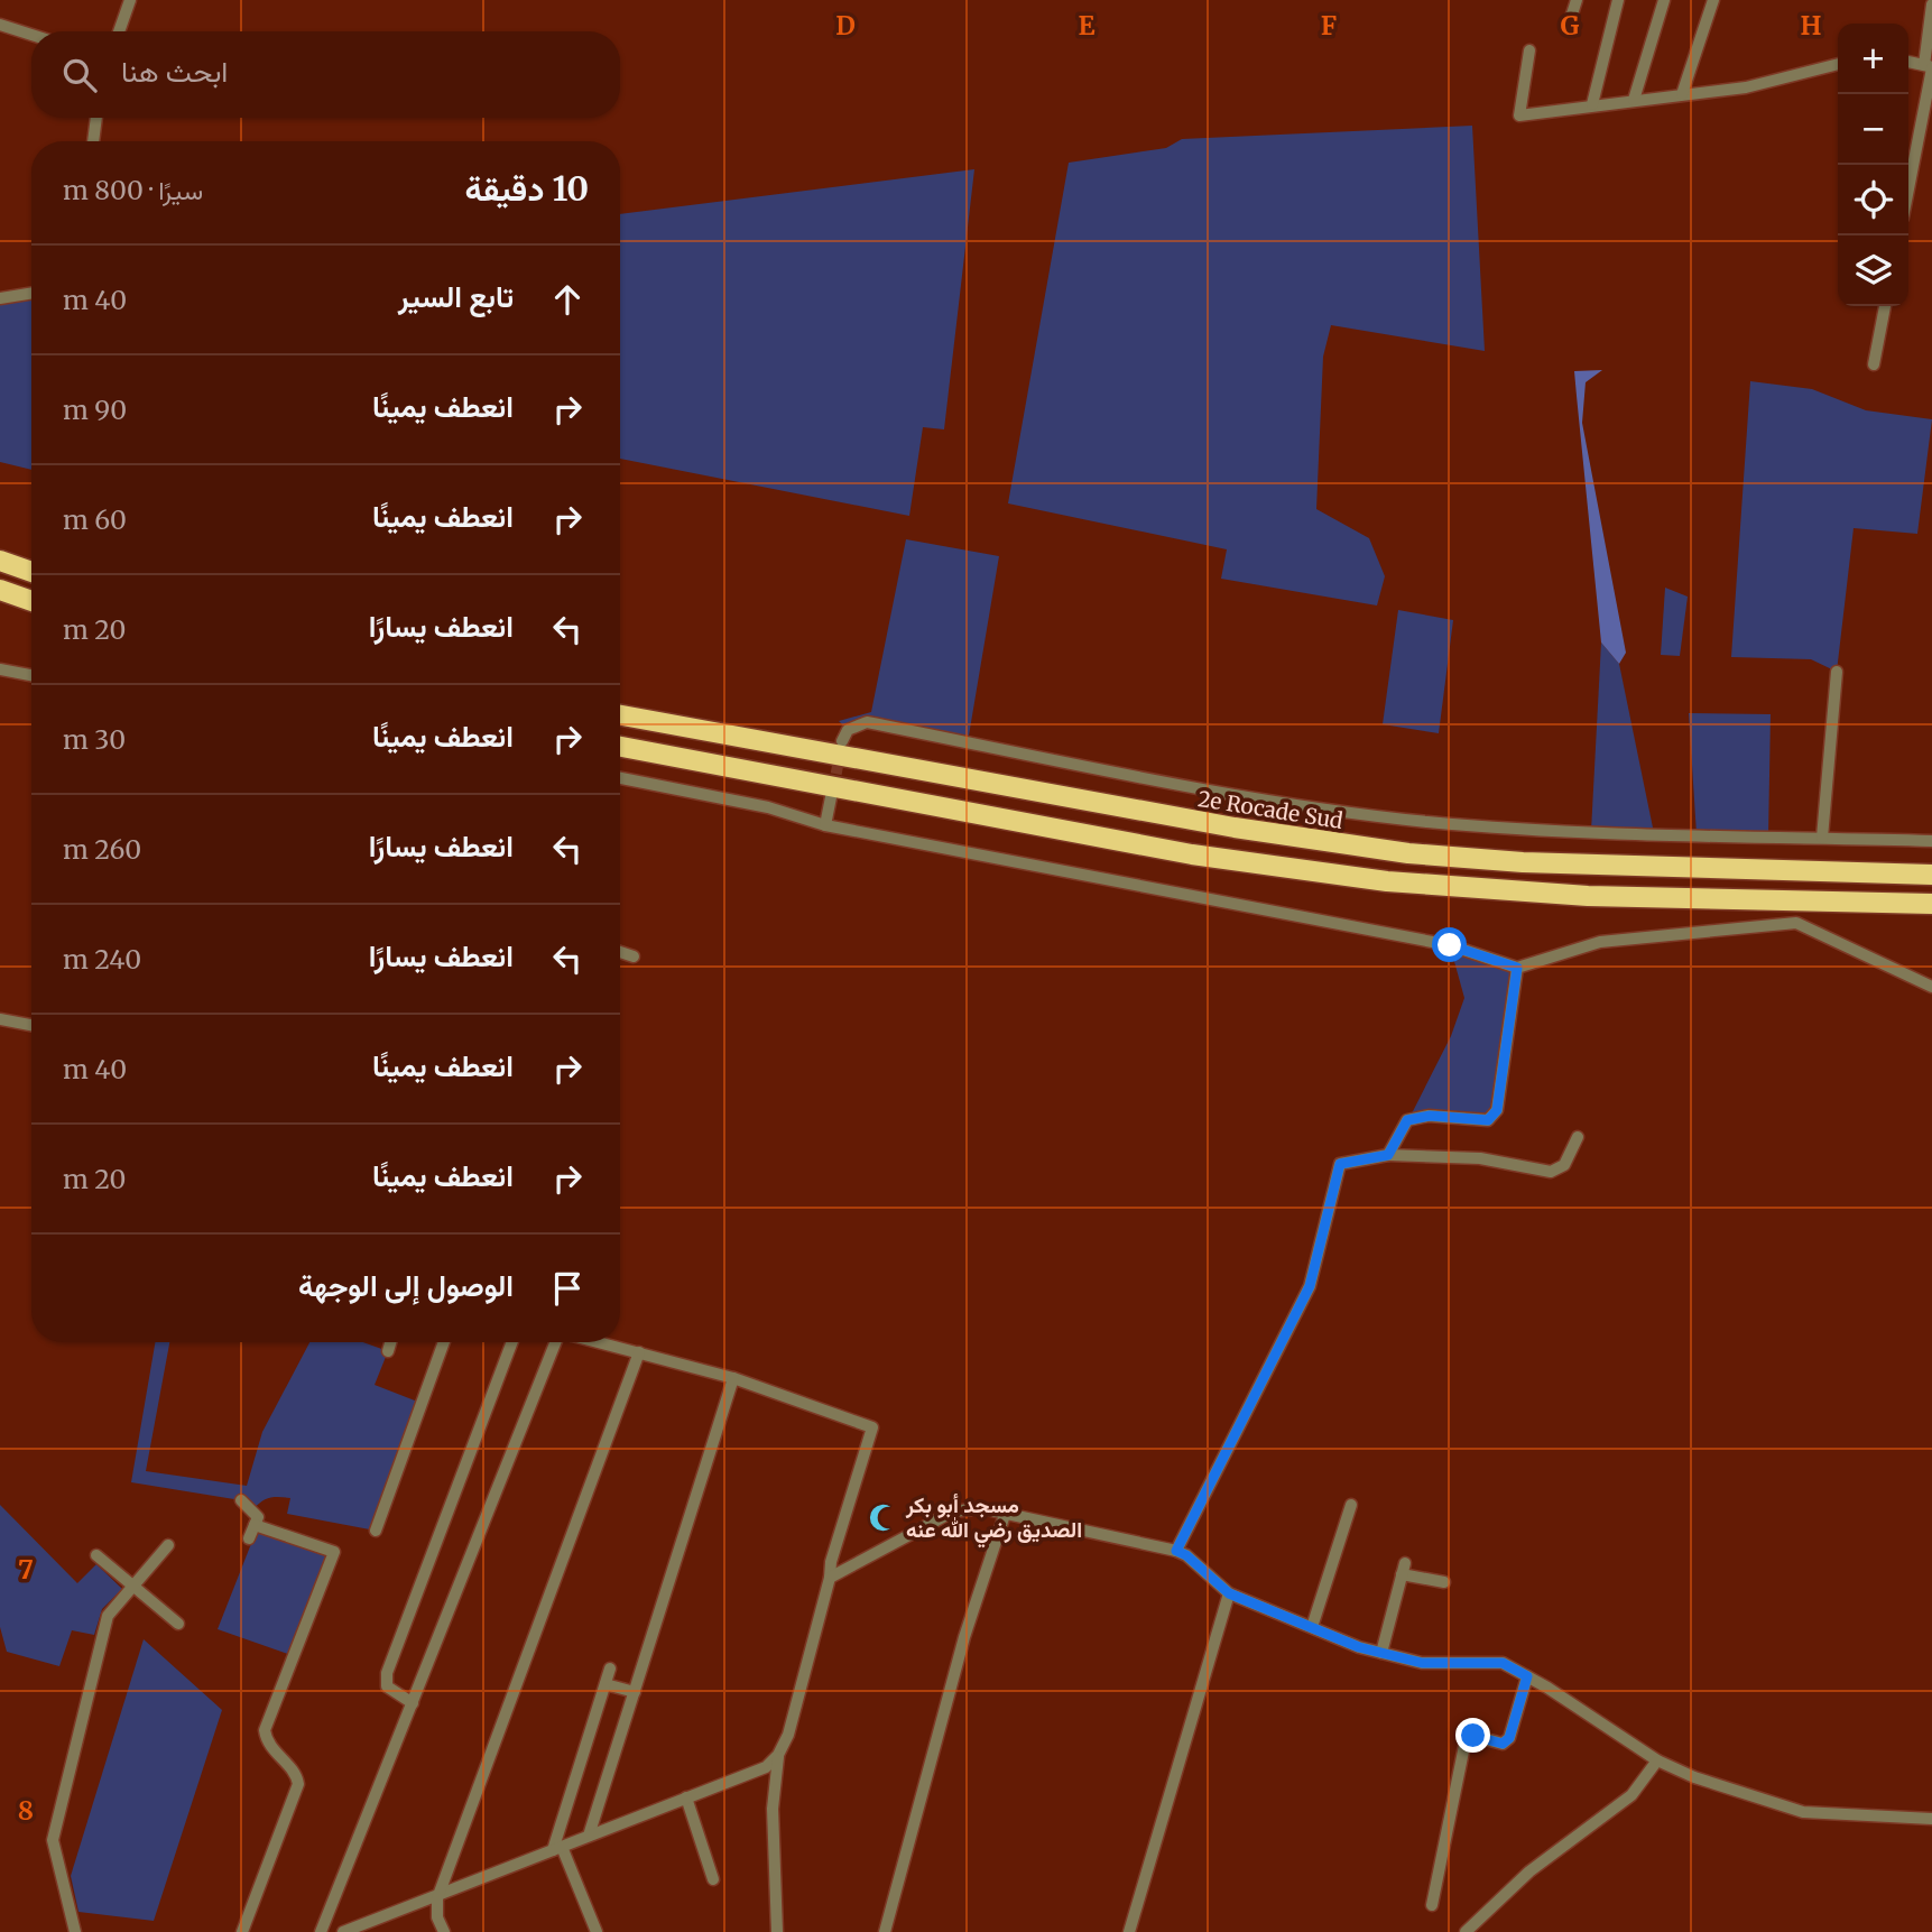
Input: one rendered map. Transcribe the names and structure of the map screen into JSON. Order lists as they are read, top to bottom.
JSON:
{
  "streets": {
    "highway": ["2e Rocade Sud"]
  },
  "places": {
    "mosque": ["مسجد أبو بكر الصديق رضي الله عنه"]
  },
  "page": {
    "map_buttons": ["+", "−"],
    "search": "ابحث هنا",
    "heading": ["10 دقيقة", "سيرًا · 800 m"],
    "list": [
      ["تابع السير", "40 m"],
      ["انعطف يمينًا", "90 m"],
      ["انعطف يمينًا", "60 m"],
      ["انعطف يسارًا", "20 m"],
      ["انعطف يمينًا", "30 m"],
      ["انعطف يسارًا", "260 m"],
      ["انعطف يسارًا", "240 m"],
      ["انعطف يمينًا", "40 m"],
      ["انعطف يمينًا", "20 m"],
      "الوصول إلى الوجهة"
    ]
  },
  "grid": {
    "columns": [
      "D",
      "E",
      "F",
      "G",
      "H"
    ],
    "rows": ["7", "8"]
  }
}
